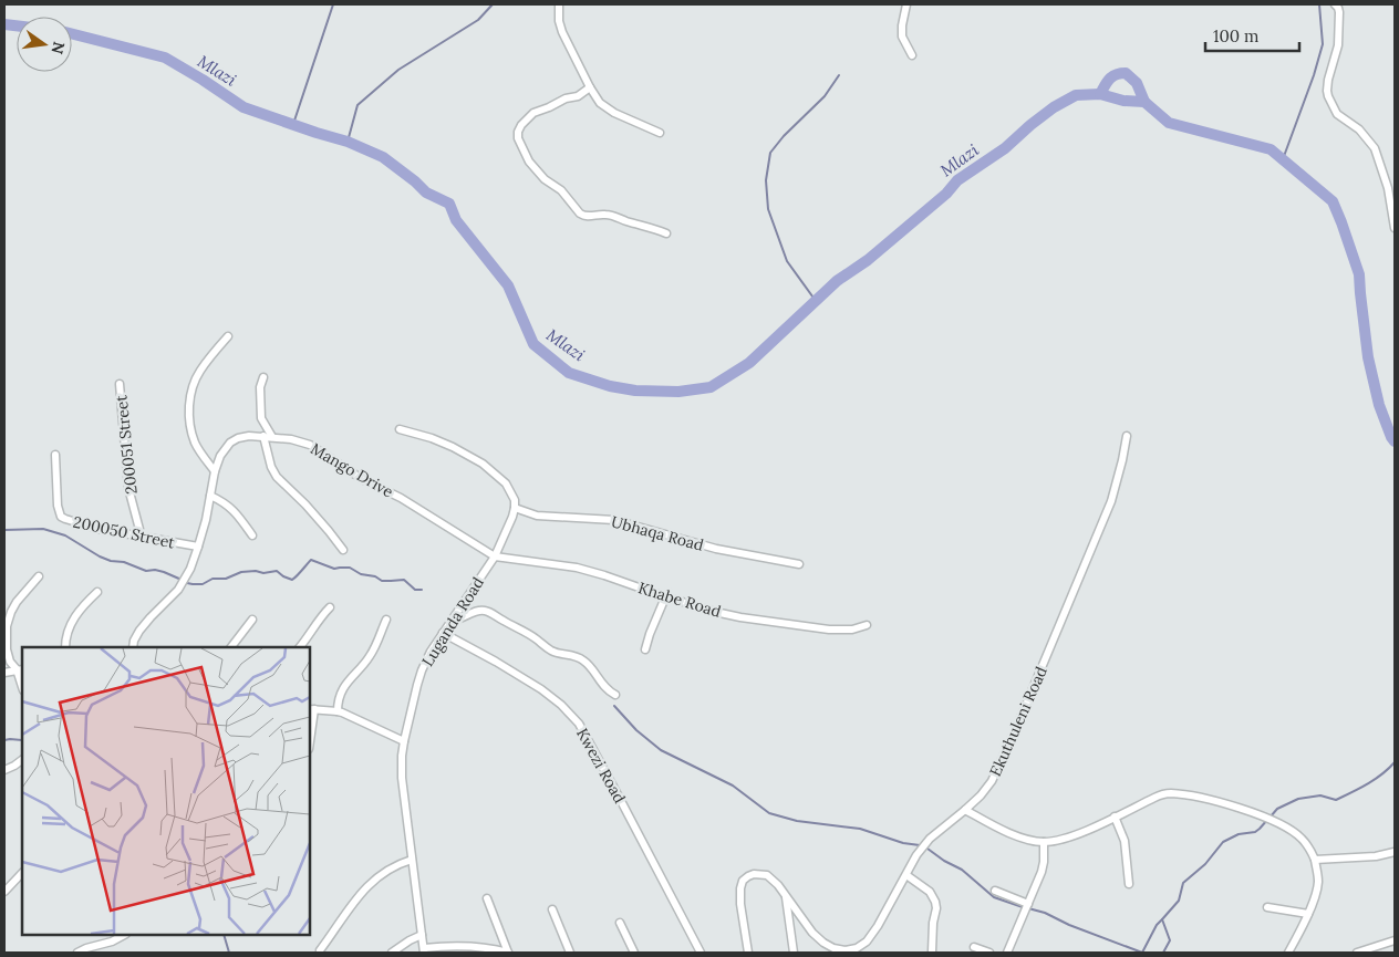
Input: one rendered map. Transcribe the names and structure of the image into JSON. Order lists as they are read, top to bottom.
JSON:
{
  "streets": {
    "street": [
      "200051 Street",
      "Mango Drive",
      "200050 Street",
      "Ubhaqa Road",
      "Khabe Road",
      "Luganda Road",
      "Ekuthuleni Road",
      "Kwezi Road"
    ]
  },
  "crossings": [
    ["200051 Street", "200050 Street"],
    ["Mango Drive", "200050 Street"],
    ["Mango Drive", "Khabe Road"],
    ["Mango Drive", "Luganda Road"],
    ["Ubhaqa Road", "Luganda Road"],
    ["Khabe Road", "Luganda Road"],
    ["Luganda Road", "Kwezi Road"]
  ],
  "water": ["Mlazi"],
  "scale_bar": "100 m",
  "north": "right"
}
